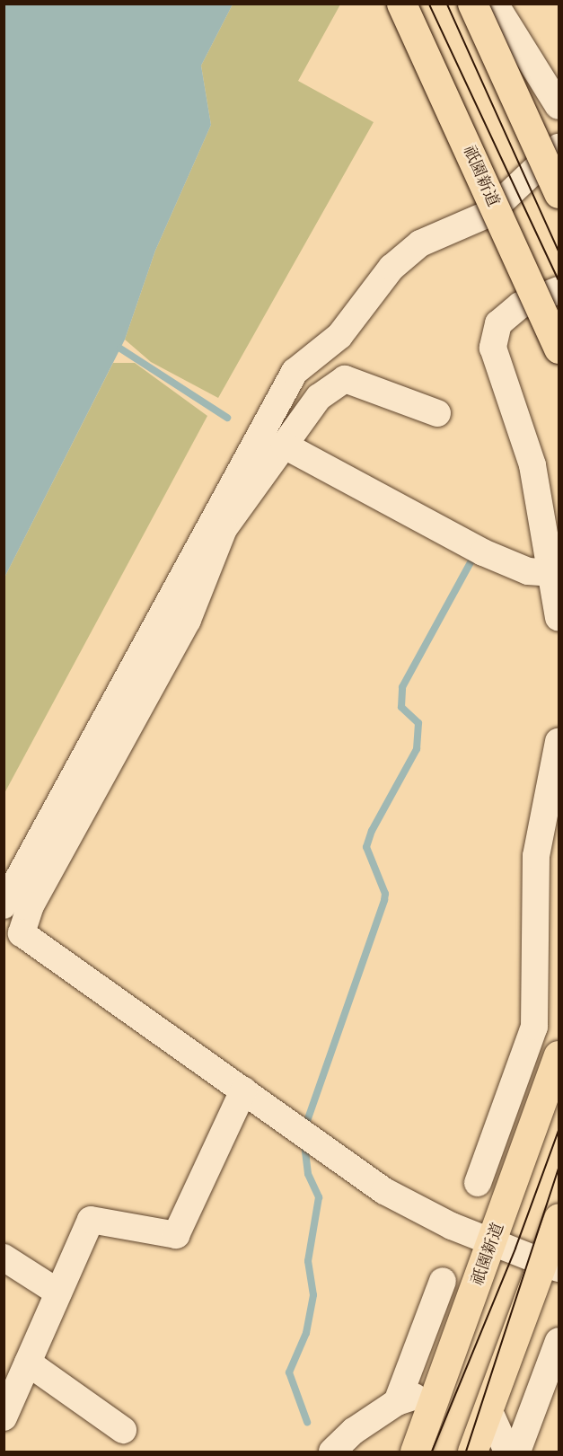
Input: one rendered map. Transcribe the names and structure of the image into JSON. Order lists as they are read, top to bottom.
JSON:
{
  "streets": {
    "highway": ["祇園新道"]
  }
}
